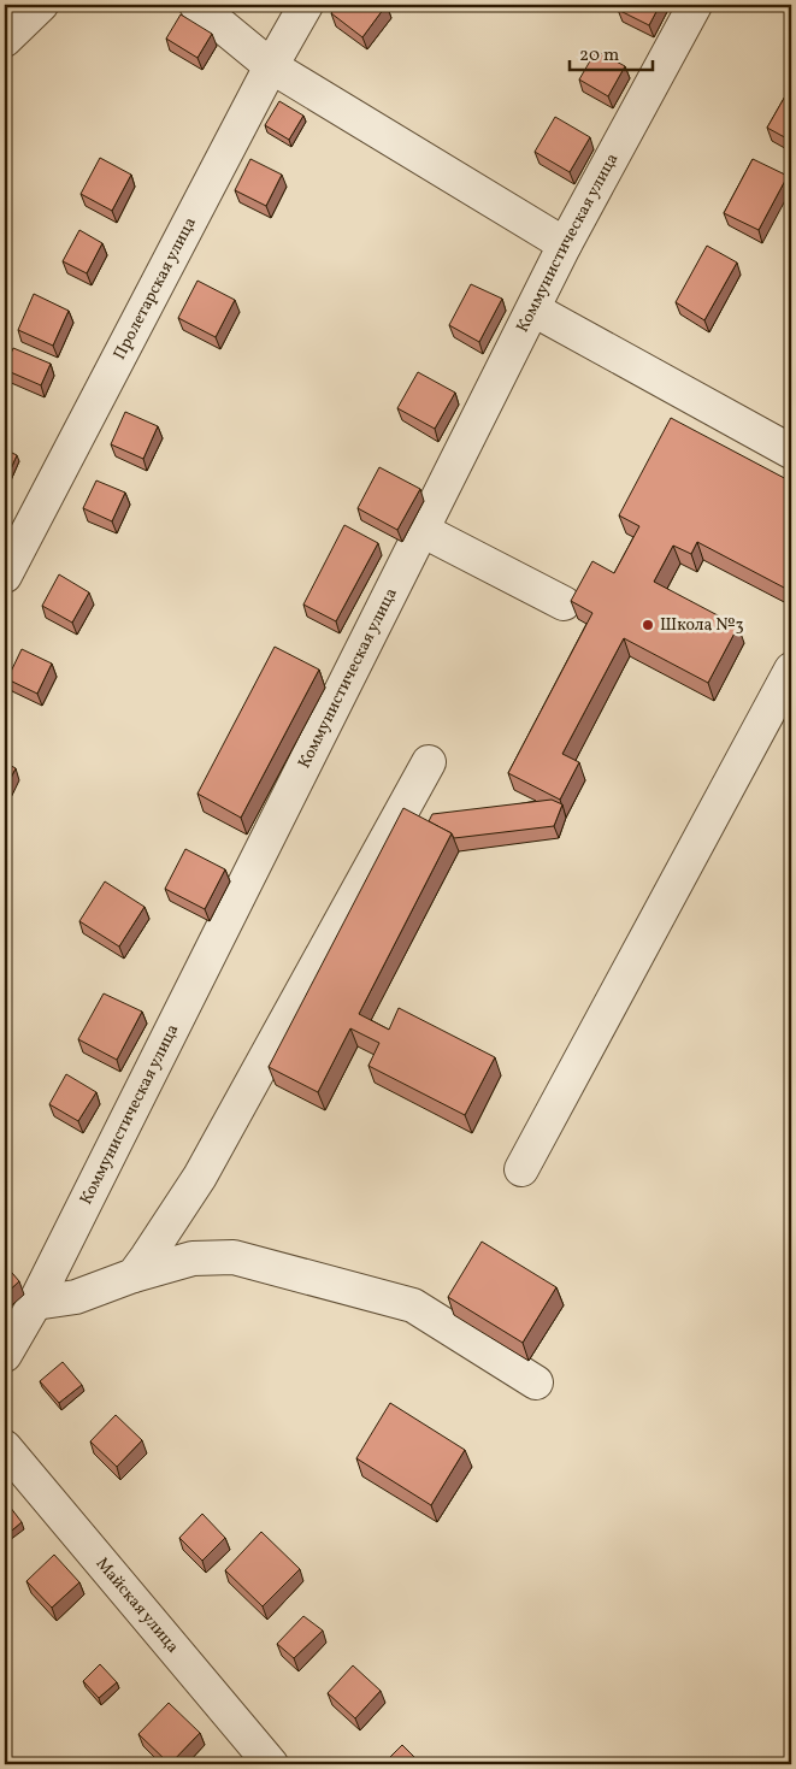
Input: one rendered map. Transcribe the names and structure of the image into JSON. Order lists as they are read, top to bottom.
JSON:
{
  "streets": {
    "street": ["Коммунистическая улица", "Пролетарская улица", "Майская улица"]
  },
  "places": ["Школа №3"],
  "scale_bar": "20 m"
}
